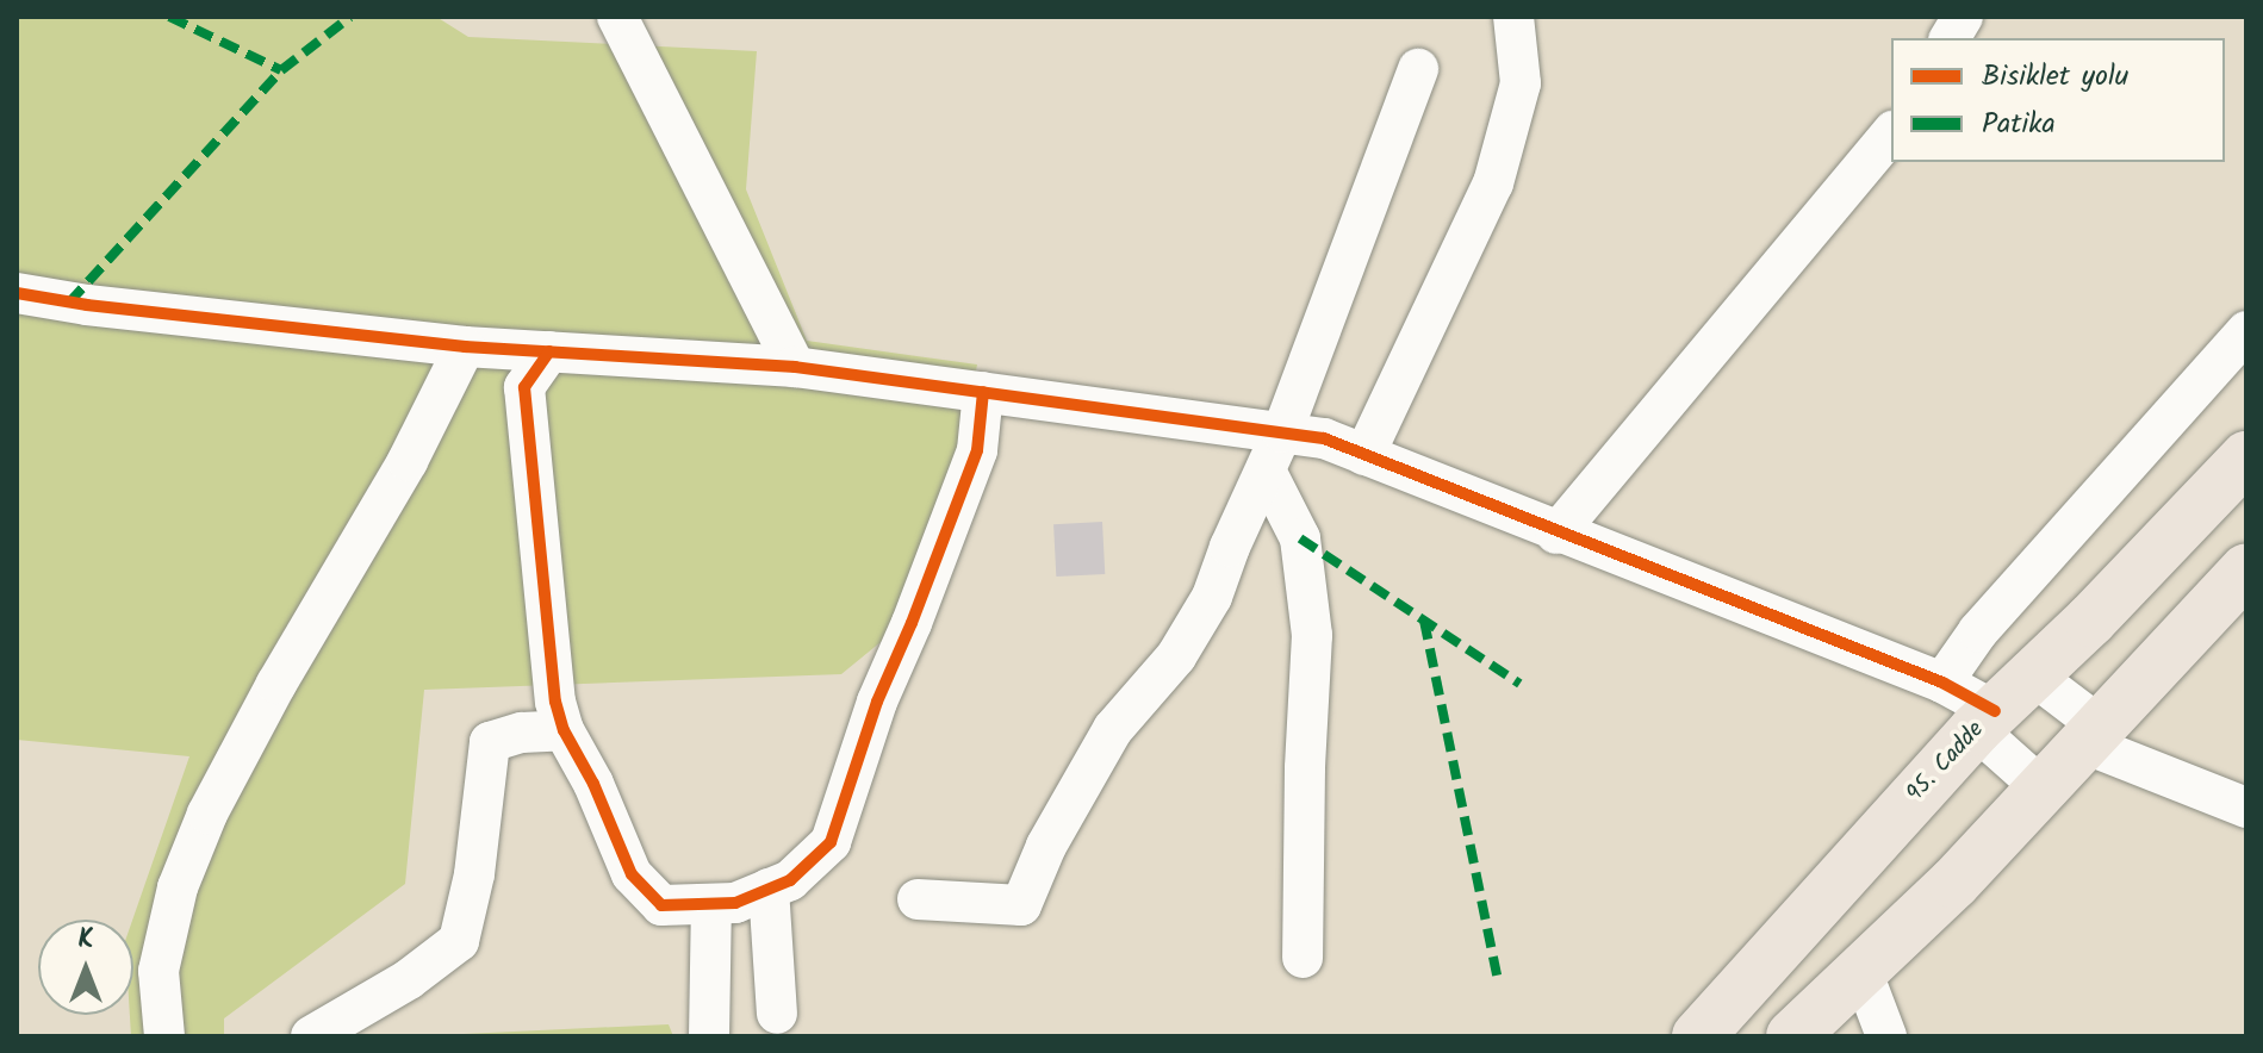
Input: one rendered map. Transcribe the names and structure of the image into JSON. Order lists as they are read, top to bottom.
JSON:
{
  "streets": {
    "main road": ["95. Cadde"]
  },
  "legend": ["Bisiklet yolu", "Patika"],
  "north": "top"
}
